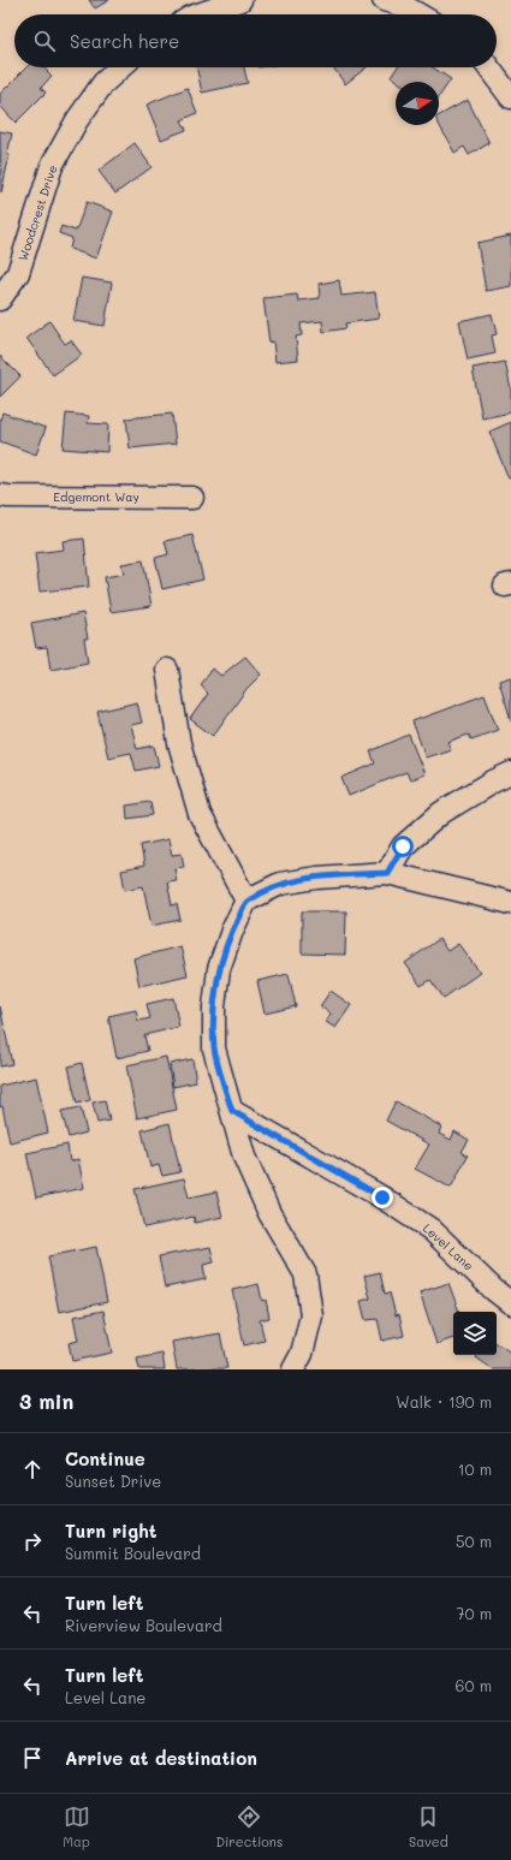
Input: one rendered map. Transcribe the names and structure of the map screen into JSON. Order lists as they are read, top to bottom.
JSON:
{
  "streets": {
    "street": ["Woodcrest Drive", "Edgemont Way", "Level Lane"]
  },
  "north": "right",
  "page": {
    "search": "Search here",
    "heading": ["3 min", "Walk · 190 m"],
    "list": [
      ["Continue", "Sunset Drive", "10 m"],
      ["Turn right", "Summit Boulevard", "50 m"],
      ["Turn left", "Riverview Boulevard", "70 m"],
      ["Turn left", "Level Lane", "60 m"],
      "Arrive at destination"
    ],
    "nav": ["Map", "Directions", "Saved"]
  }
}
